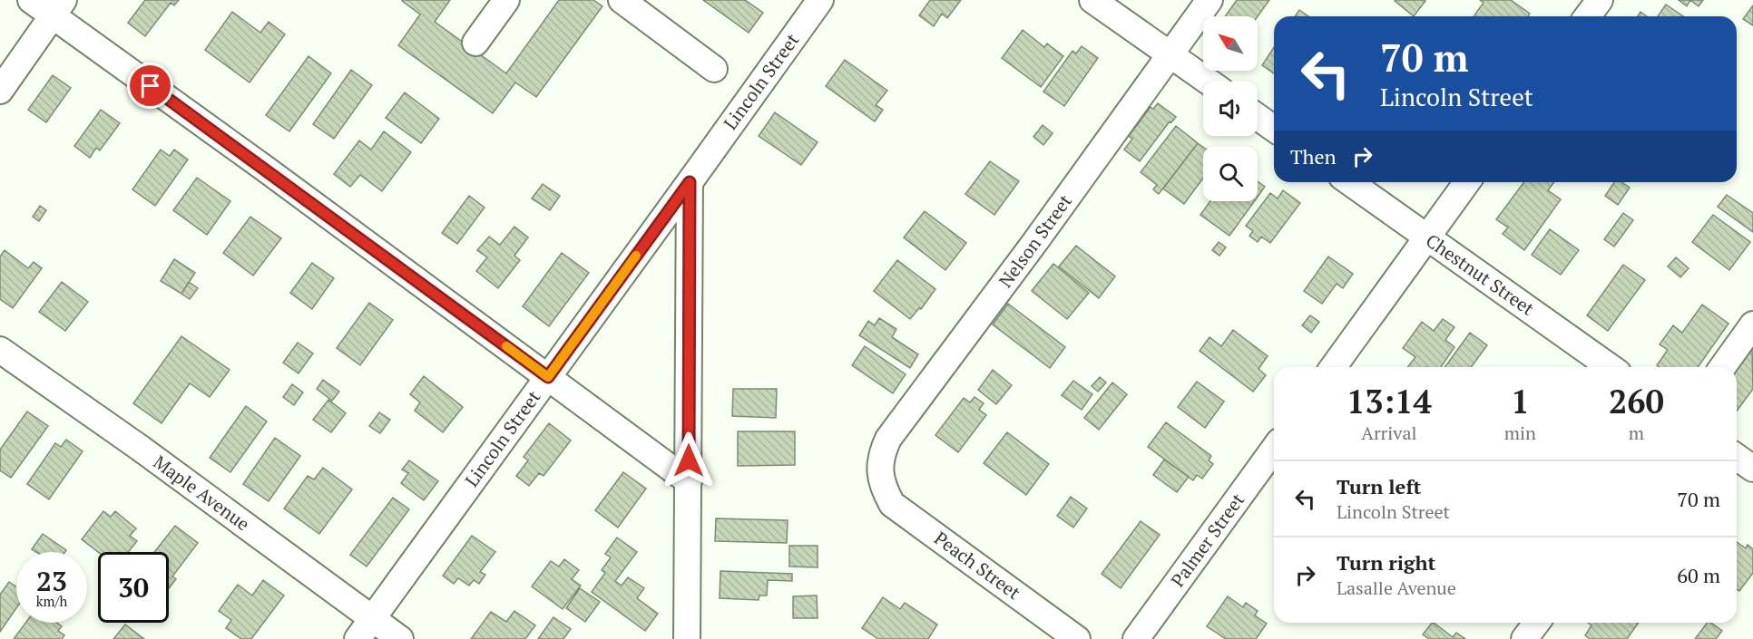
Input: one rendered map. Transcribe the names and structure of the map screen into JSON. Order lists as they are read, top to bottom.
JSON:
{
  "streets": {
    "street": [
      "Lincoln Street",
      "Nelson Street",
      "Chestnut Street",
      "Maple Avenue",
      "Palmer Street",
      "Peach Street"
    ]
  },
  "crossings": [
    ["Lincoln Street", "Maple Avenue"],
    ["Nelson Street", "Peach Street"]
  ],
  "north": "top left",
  "page": {
    "turn": ["70 m", "Lincoln Street"],
    "then": "Then",
    "eta": [
      "13:14",
      "Arrival",
      "1",
      "min",
      "260",
      "m"
    ],
    "list": [
      {
        "name": "Turn left",
        "note": "Lincoln Street",
        "value": "70 m"
      },
      {
        "name": "Turn right",
        "note": "Lasalle Avenue",
        "value": "60 m"
      }
    ],
    "speed": "23 km/h",
    "limit": "30"
  }
}
